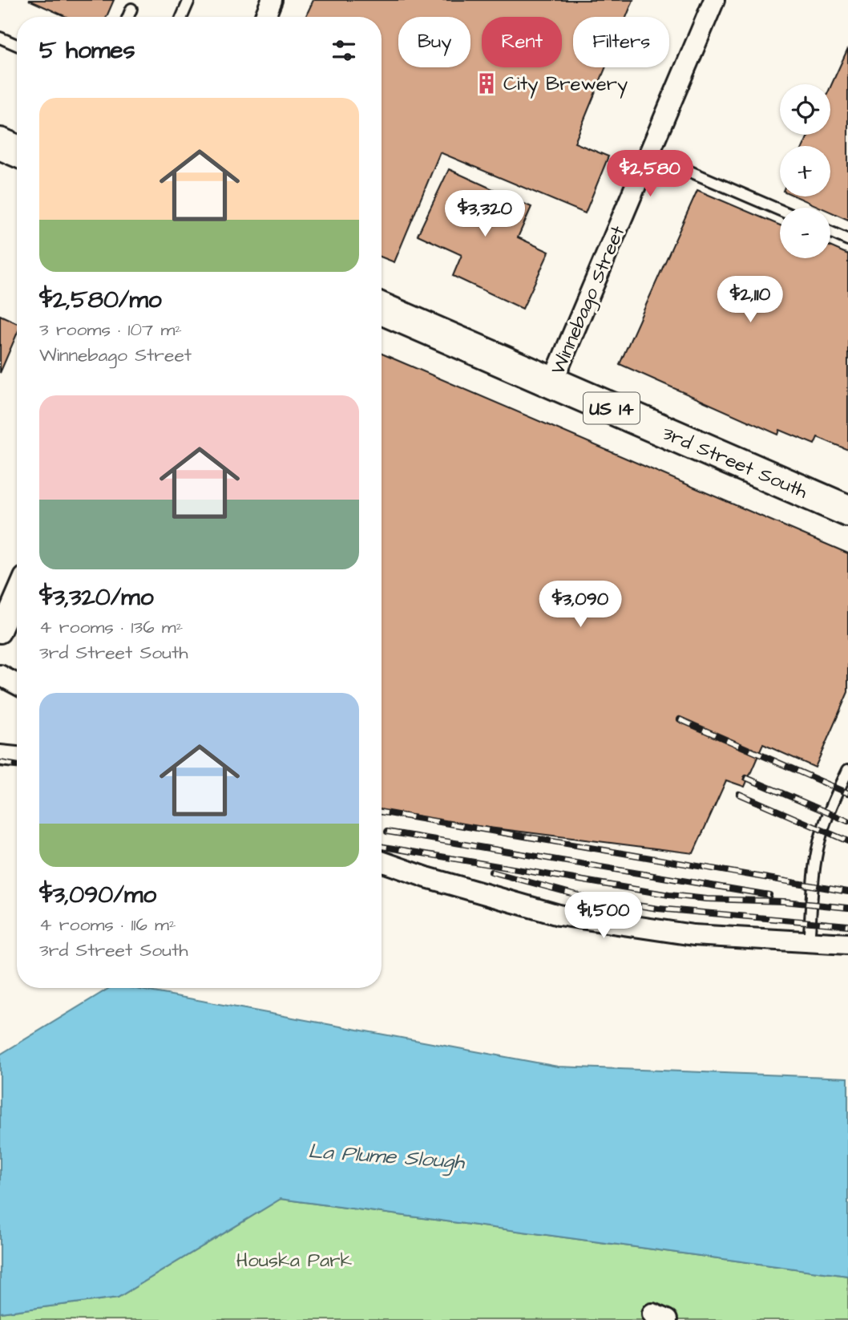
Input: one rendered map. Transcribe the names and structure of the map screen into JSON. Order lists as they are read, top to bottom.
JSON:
{
  "streets": {
    "highway": ["US 14", "3rd Street South"],
    "street": ["Winnebago Street"]
  },
  "crossings": [
    ["Winnebago Street", "3rd Street South"]
  ],
  "water": ["La Plume Slough"],
  "parks": ["Houska Park"],
  "places": {
    "building": ["City Brewery"]
  },
  "page": {
    "chip": ["Buy", "Rent", "Filters"],
    "heading": "5 homes",
    "map_buttons": ["+", "−"],
    "list": [
      {
        "name": "$2,580/mo",
        "note": "3 rooms · 107 m² · Winnebago Street"
      },
      {
        "name": "$3,320/mo",
        "note": "4 rooms · 136 m² · 3rd Street South"
      },
      {
        "name": "$3,090/mo",
        "note": "4 rooms · 116 m² · 3rd Street South"
      }
    ],
    "price": [
      "$2,580",
      "$3,320",
      "$2,110",
      "$3,090",
      "$1,500"
    ]
  }
}
